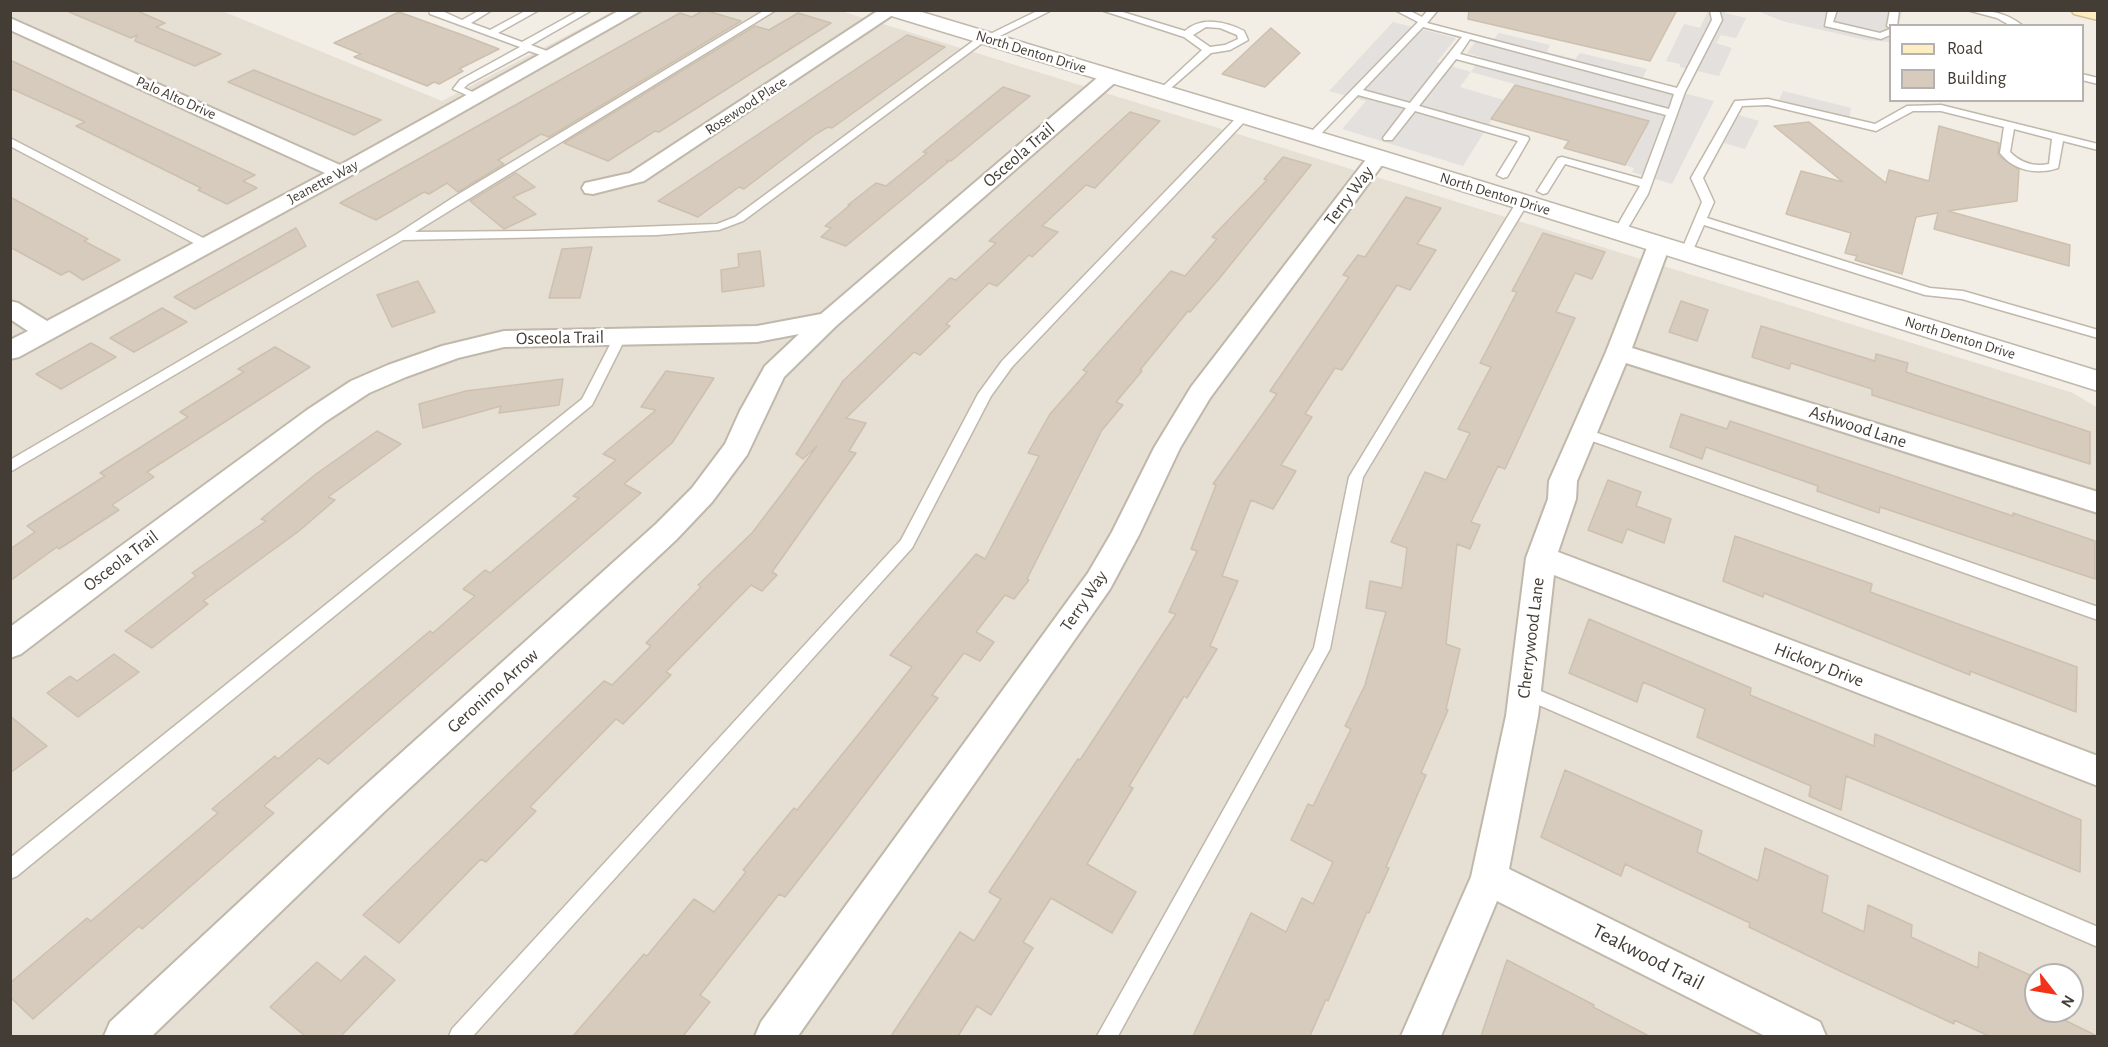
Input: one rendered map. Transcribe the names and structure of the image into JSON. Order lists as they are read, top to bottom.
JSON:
{
  "streets": {
    "street": [
      "North Denton Drive",
      "Palo Alto Drive",
      "Rosewood Place",
      "Osceola Trail",
      "Jeanette Way",
      "Terry Way",
      "Ashwood Lane",
      "Cherrywood Lane",
      "Hickory Drive",
      "Geronimo Arrow",
      "Teakwood Trail"
    ]
  },
  "crossings": [
    ["North Denton Drive", "Rosewood Place"],
    ["North Denton Drive", "Osceola Trail"],
    ["North Denton Drive", "Terry Way"],
    ["North Denton Drive", "Cherrywood Lane"],
    ["Palo Alto Drive", "Jeanette Way"],
    ["Osceola Trail", "Geronimo Arrow"],
    ["Ashwood Lane", "Cherrywood Lane"],
    ["Cherrywood Lane", "Hickory Drive"],
    ["Cherrywood Lane", "Teakwood Trail"]
  ],
  "legend": ["Road", "Building"],
  "north": "bottom right"
}
